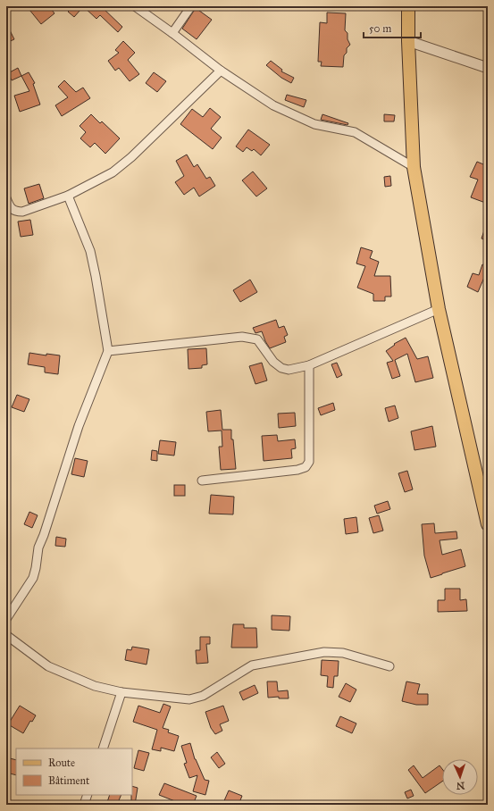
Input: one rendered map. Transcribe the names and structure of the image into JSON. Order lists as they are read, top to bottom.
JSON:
{
  "legend": ["Route", "Bâtiment"],
  "scale_bar": "50 m",
  "north": "bottom"
}
